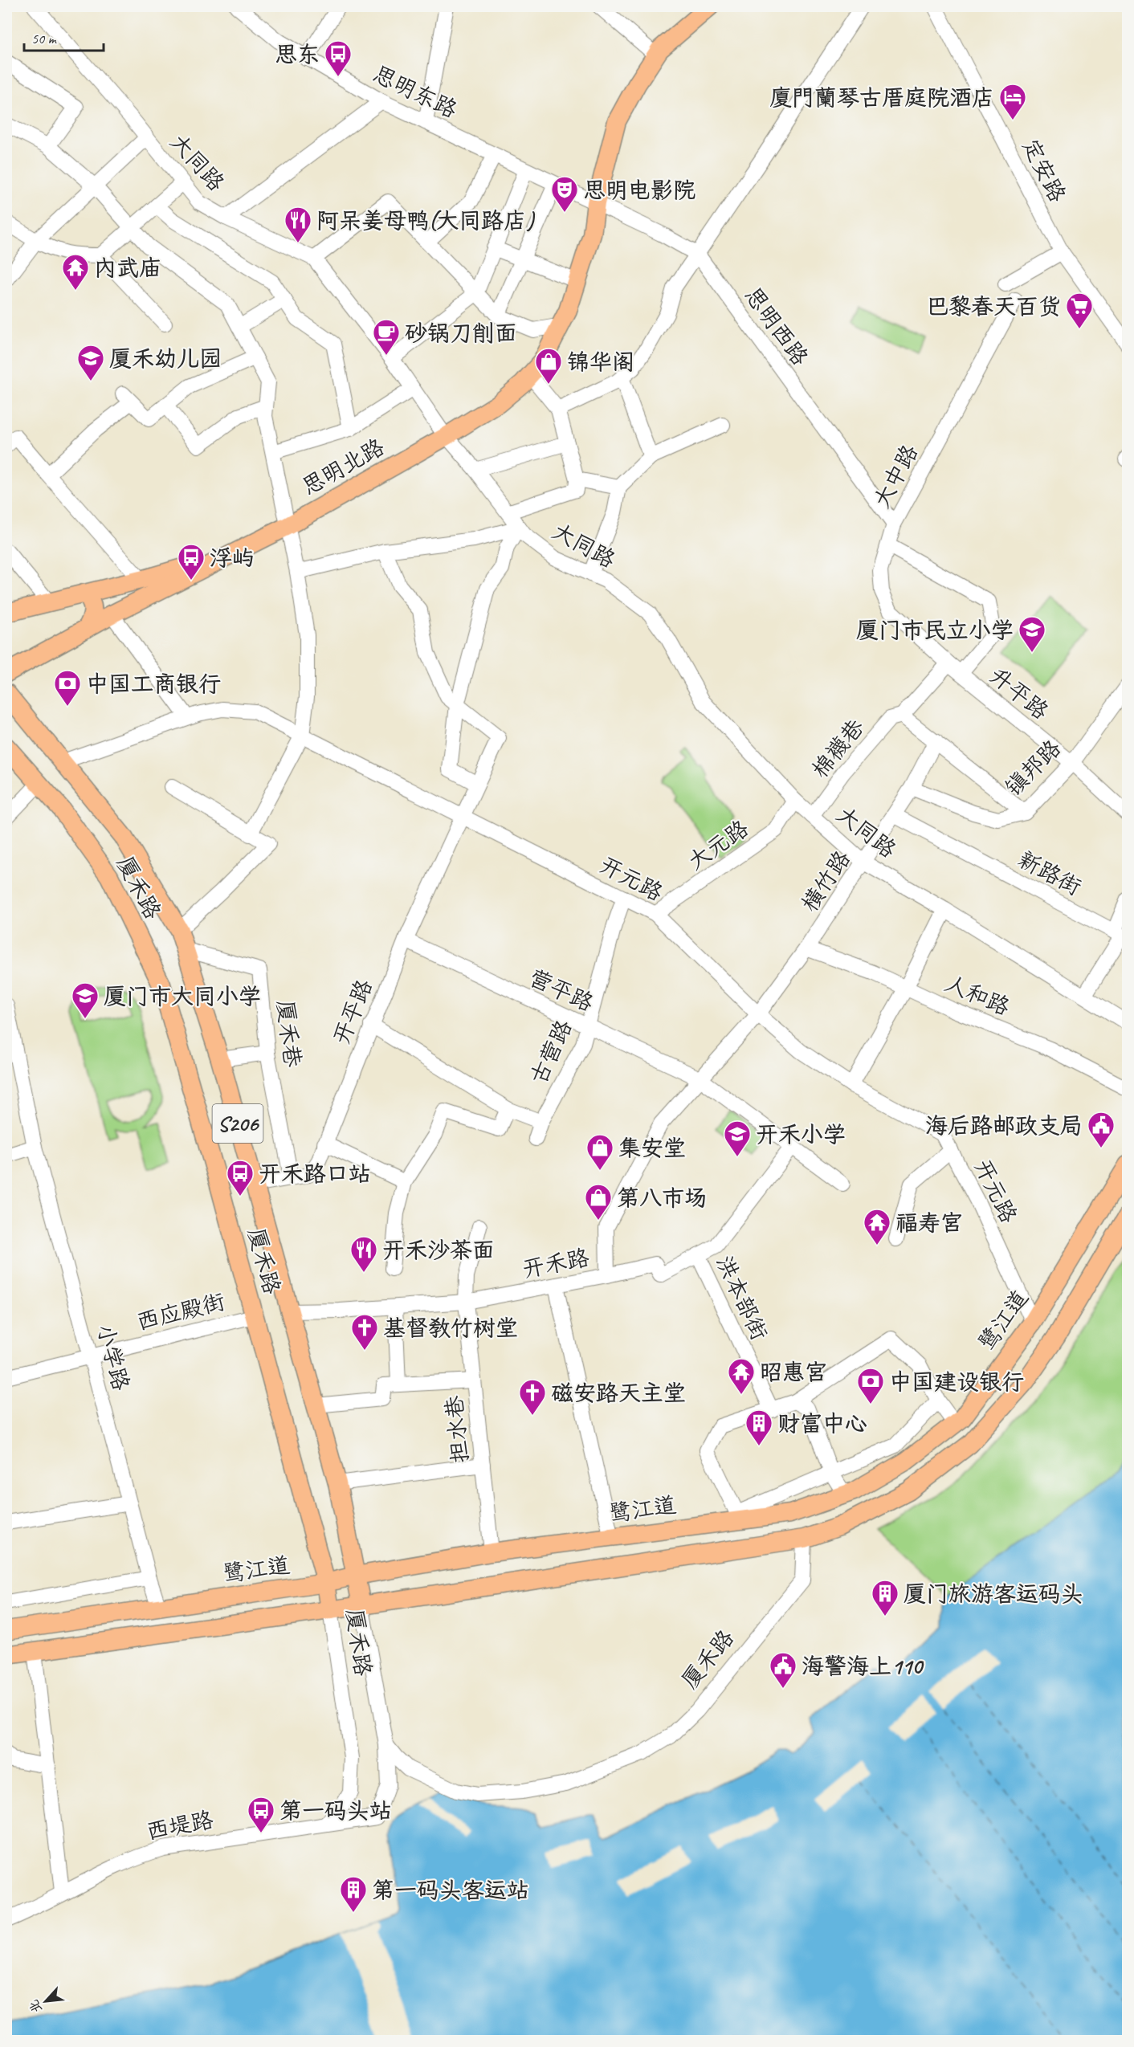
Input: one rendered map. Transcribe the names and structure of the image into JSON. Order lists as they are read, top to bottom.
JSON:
{
  "streets": {
    "main road": [
      "思明北路",
      "厦禾路",
      "S206",
      "鹭江道"
    ],
    "street": [
      "思明东路",
      "大同路",
      "定安路",
      "思明西路",
      "大中路",
      "升平路",
      "棉襪巷",
      "镇邦路",
      "大元路",
      "新路街",
      "开元路",
      "横竹路",
      "营平路",
      "人和路",
      "开平路",
      "厦禾巷",
      "古营路",
      "开禾路",
      "洪本部街",
      "西应殿街",
      "小学路",
      "担水巷",
      "西堤路"
    ]
  },
  "crossings": [
    ["思明东路", "思明西路"],
    ["思明东路", "思明北路"],
    ["大同路", "思明北路"],
    ["大同路", "棉襪巷"],
    ["大同路", "大元路"],
    ["大同路", "横竹路"],
    ["思明西路", "思明北路"],
    ["思明西路", "大中路"],
    ["大中路", "升平路"],
    ["大中路", "棉襪巷"],
    ["升平路", "棉襪巷"],
    ["升平路", "镇邦路"],
    ["镇邦路", "横竹路"],
    ["大元路", "开元路"],
    ["新路街", "横竹路"],
    ["开元路", "横竹路"],
    ["开元路", "厦禾路"],
    ["开元路", "开平路"],
    ["开元路", "古营路"],
    ["开元路", "开禾路"],
    ["开元路", "鹭江道"],
    ["横竹路", "人和路"],
    ["横竹路", "开禾路"],
    ["厦禾路", "开平路"],
    ["厦禾路", "厦禾巷"],
    ["厦禾路", "开禾路"],
    ["厦禾路", "西应殿街"],
    ["厦禾路", "鹭江道"],
    ["厦禾路", "西堤路"],
    ["营平路", "开平路"],
    ["营平路", "古营路"],
    ["营平路", "开禾路"],
    ["开平路", "厦禾巷"],
    ["开禾路", "担水巷"],
    ["西应殿街", "小学路"],
    ["鹭江道", "小学路"],
    ["鹭江道", "担水巷"]
  ],
  "places": {
    "bus stop": [
      "思东",
      "浮屿",
      "开禾路口站",
      "第一码头站"
    ],
    "hotel": ["廈門蘭琴古厝庭院酒店"],
    "theatre": ["思明电影院"],
    "restaurant": ["阿呆姜母鸭(大同路店)", "开禾沙茶面"],
    "temple": ["内武庙", "福寿宫", "昭惠宫"],
    "supermarket": ["巴黎春天百货"],
    "cafe": ["砂锅刀削面"],
    "school or university": [
      "厦禾幼儿园",
      "厦门市民立小学",
      "厦门市大同小学",
      "开禾小学"
    ],
    "shop": ["锦华阁", "集安堂", "第八市场"],
    "bank": ["中国工商银行", "中国建设银行"],
    "public building": ["海后路邮政支局", "海警海上110"],
    "church": ["基督教竹树堂", "磁安路天主堂"],
    "building": ["财富中心", "厦门旅游客运码头", "第一码头客运站"]
  },
  "scale_bar": "50 m",
  "north": "bottom left"
}
